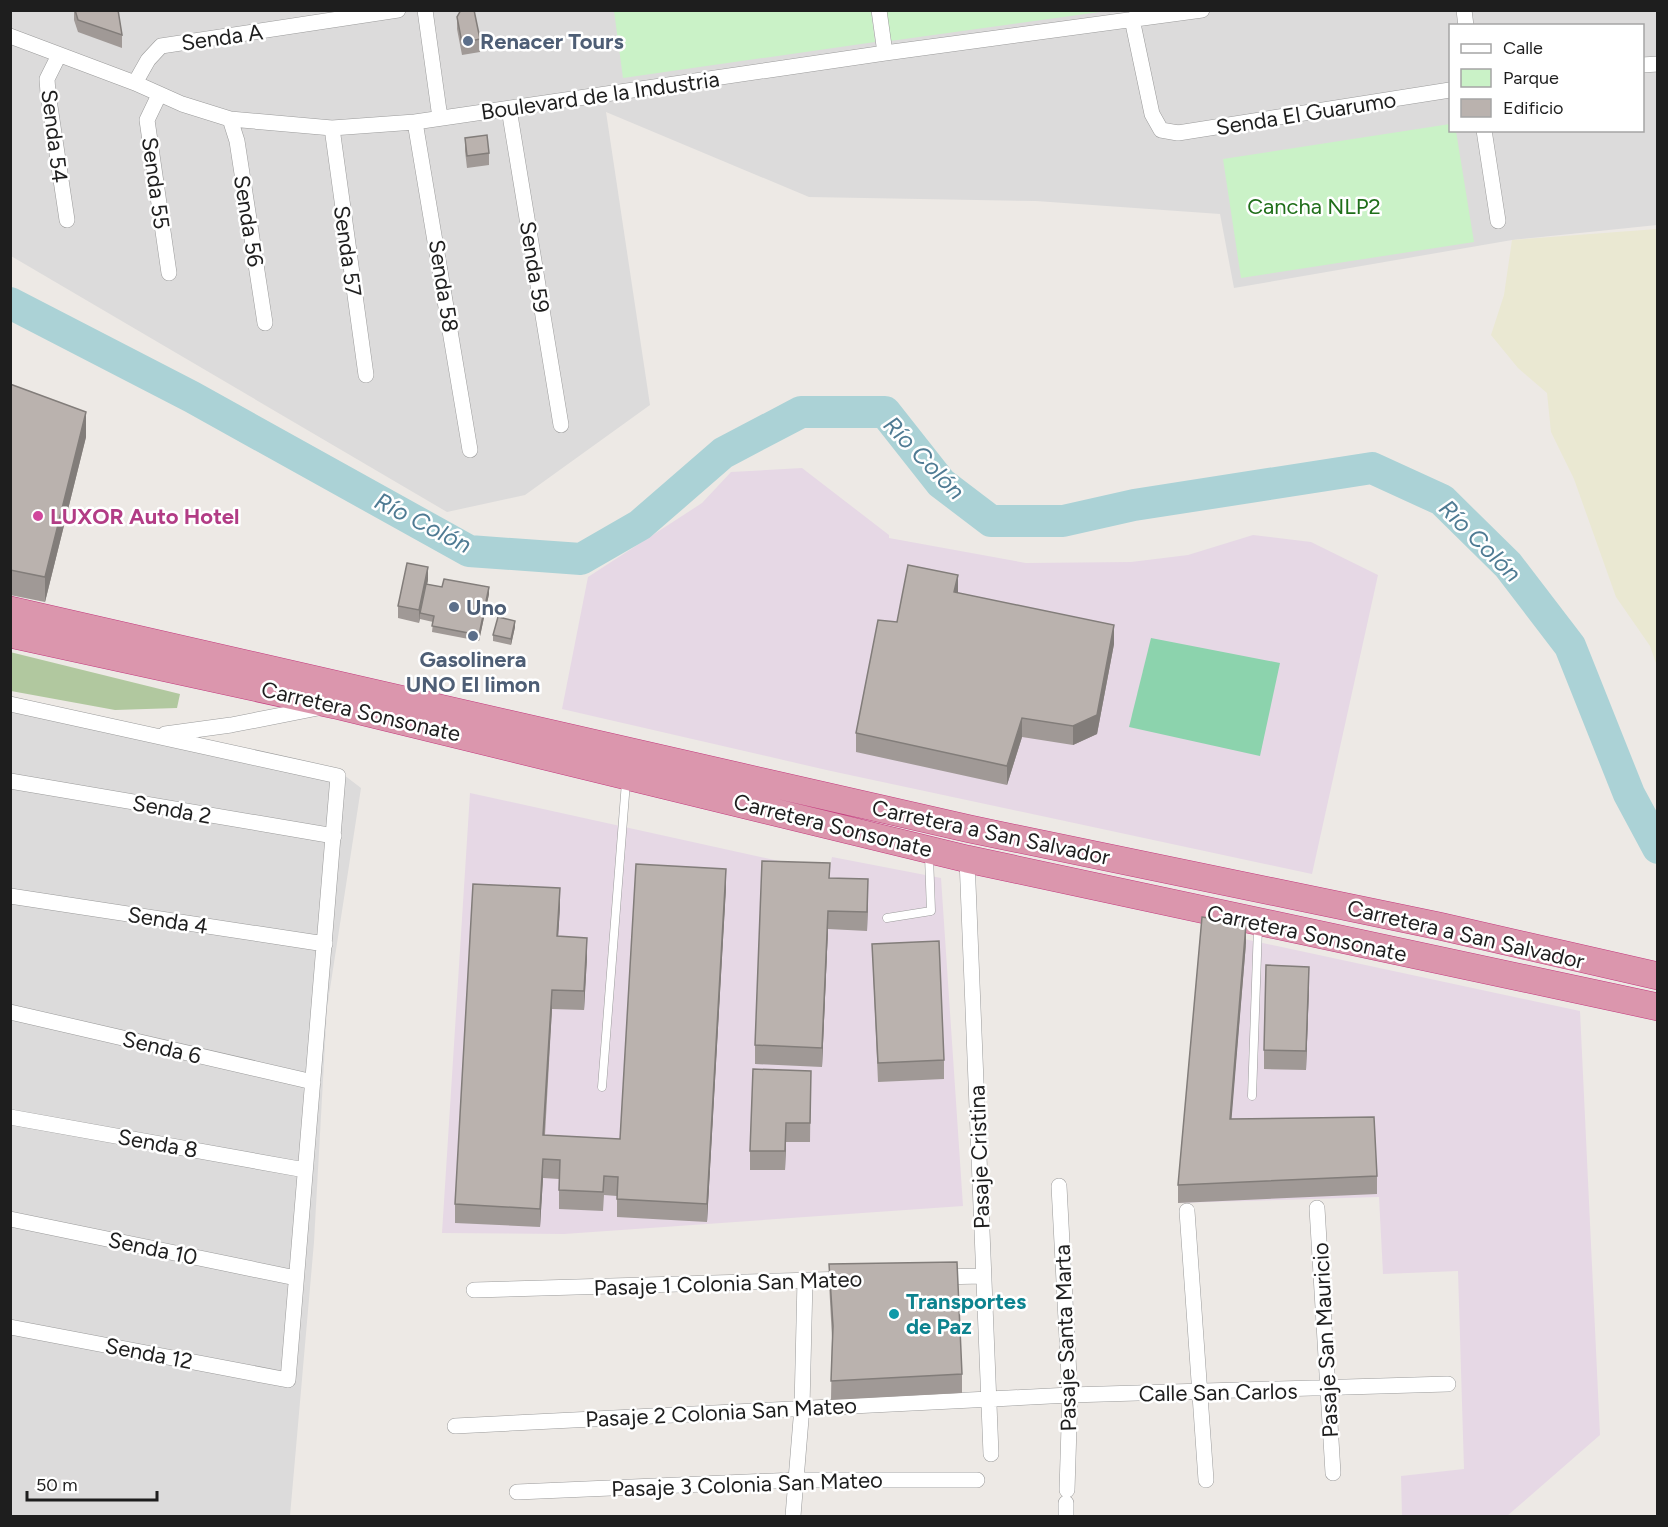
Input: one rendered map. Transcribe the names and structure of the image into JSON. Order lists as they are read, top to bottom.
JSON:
{
  "streets": {
    "highway": ["Carretera Sonsonate", "Carretera a San Salvador"],
    "street": [
      "Senda A",
      "Boulevard de la Industria",
      "Senda El Guarumo",
      "Senda 54",
      "Senda 55",
      "Senda 56",
      "Senda 57",
      "Senda 59",
      "Senda 58",
      "Senda 2",
      "Senda 4",
      "Senda 6",
      "Senda 8",
      "Pasaje Cristina",
      "Senda 10",
      "Pasaje 1 Colonia San Mateo",
      "Pasaje Santa Marta",
      "Pasaje San Mauricio",
      "Senda 12",
      "Calle San Carlos",
      "Pasaje 2 Colonia San Mateo",
      "Pasaje 3 Colonia San Mateo"
    ]
  },
  "crossings": [
    ["Senda A", "Boulevard de la Industria"],
    ["Boulevard de la Industria", "Senda El Guarumo"],
    ["Boulevard de la Industria", "Senda 54"],
    ["Boulevard de la Industria", "Senda 55"],
    ["Boulevard de la Industria", "Senda 56"],
    ["Boulevard de la Industria", "Senda 57"],
    ["Boulevard de la Industria", "Senda 59"],
    ["Boulevard de la Industria", "Senda 58"],
    ["Carretera Sonsonate", "Pasaje Cristina"],
    ["Pasaje Cristina", "Calle San Carlos"],
    ["Pasaje Cristina", "Pasaje 2 Colonia San Mateo"],
    ["Senda 10", "Senda 12"],
    ["Pasaje Santa Marta", "Calle San Carlos"],
    ["Pasaje San Mauricio", "Calle San Carlos"],
    ["Calle San Carlos", "Pasaje 2 Colonia San Mateo"]
  ],
  "water": ["Río Colón"],
  "parks": ["Cancha NLP2"],
  "places": [
    "Renacer Tours",
    "LUXOR Auto Hotel",
    "Uno",
    "Gasolinera UNO El limon",
    "Transportes de Paz"
  ],
  "legend": ["Calle", "Parque", "Edificio"],
  "scale_bar": "50 m"
}
